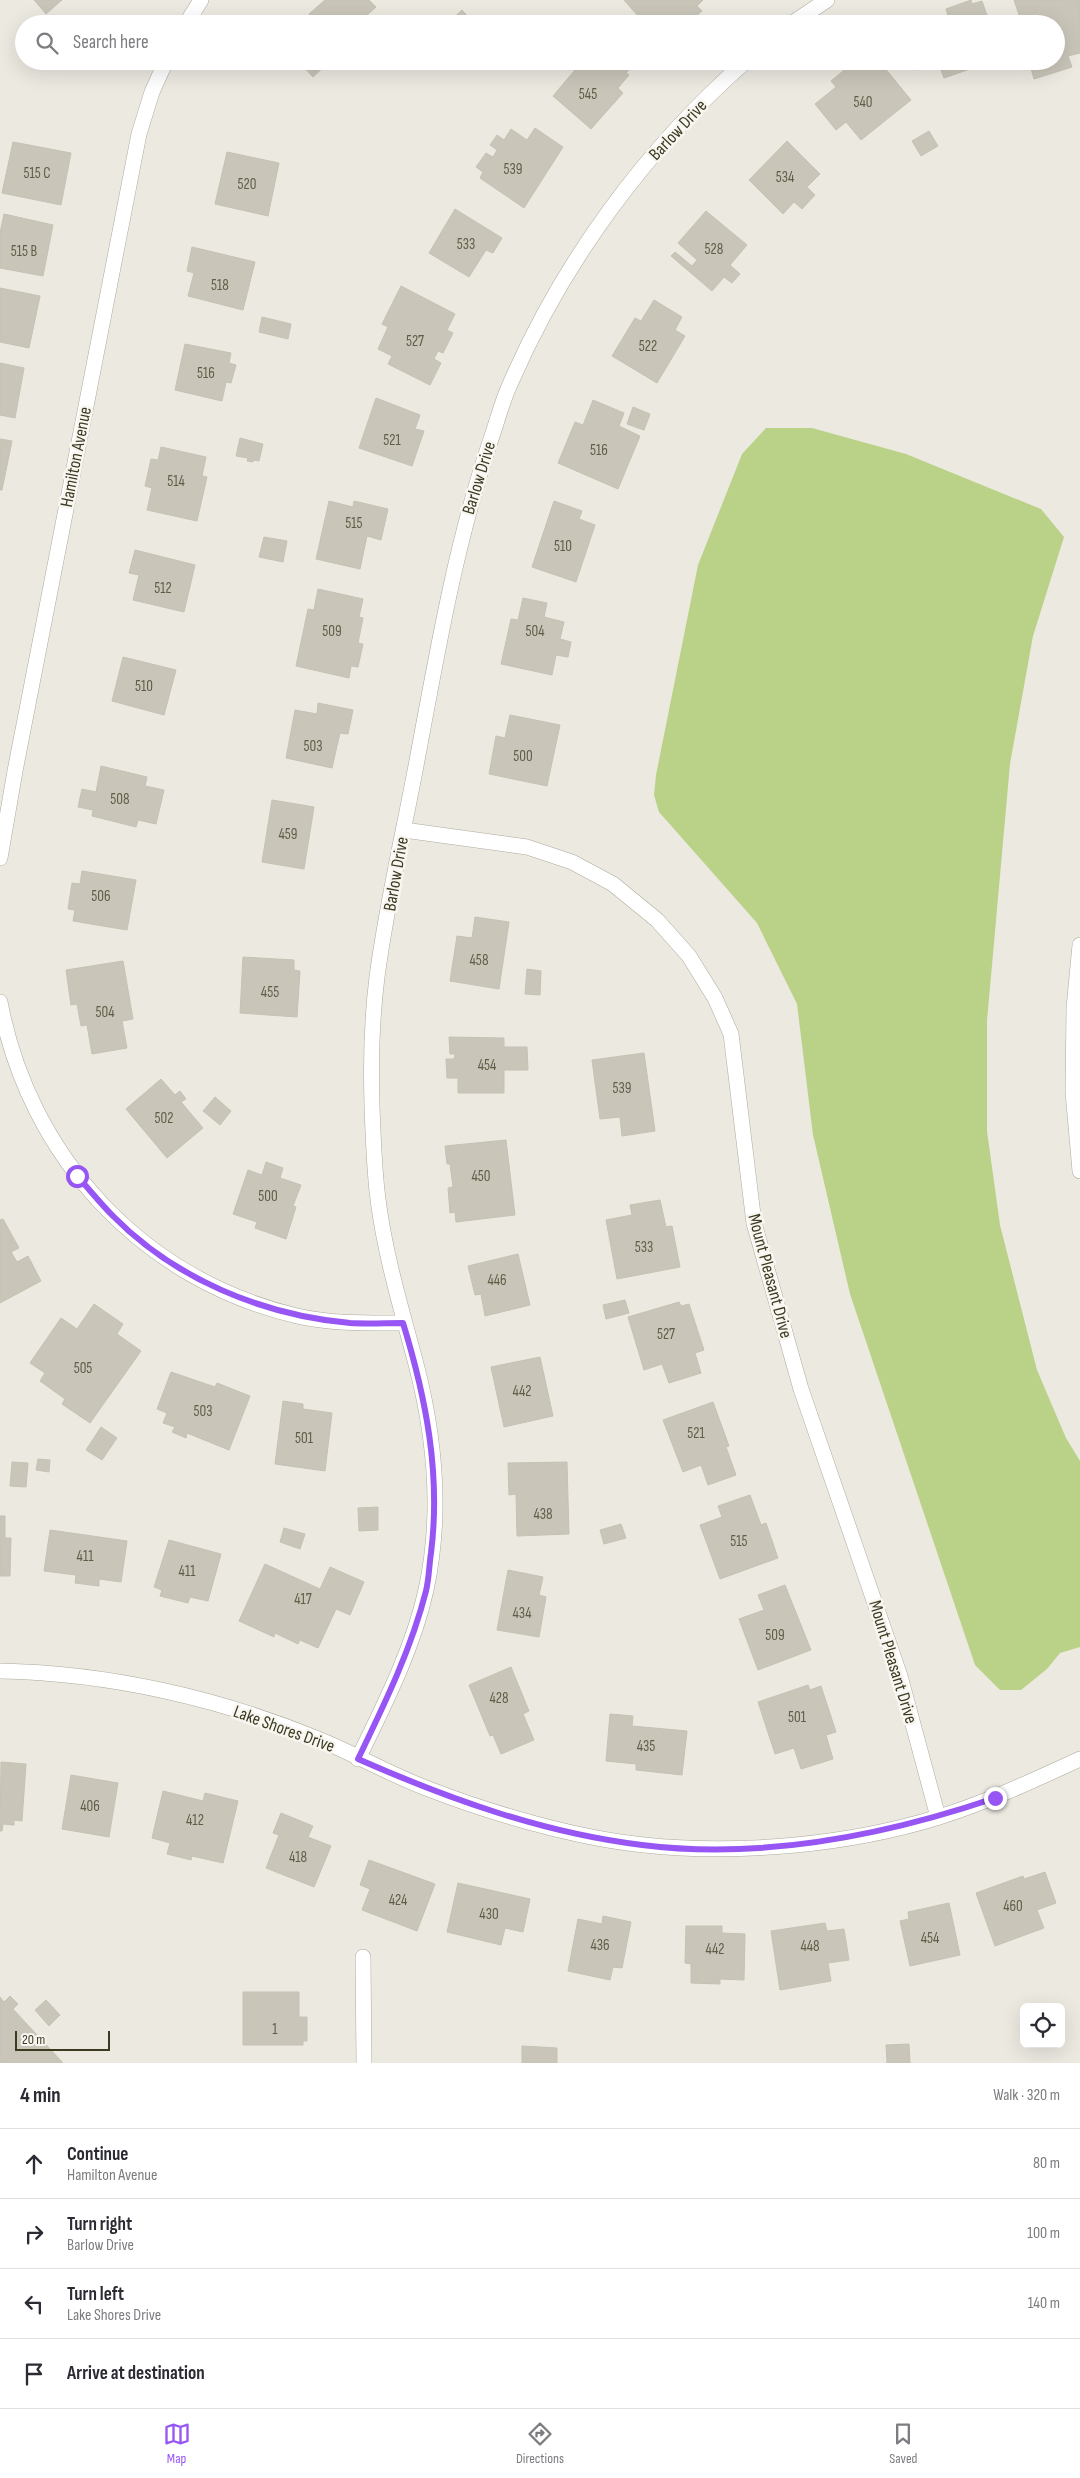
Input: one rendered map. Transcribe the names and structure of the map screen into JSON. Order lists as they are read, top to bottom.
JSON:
{
  "streets": {
    "street": [
      "Barlow Drive",
      "Hamilton Avenue",
      "Mount Pleasant Drive",
      "Lake Shores Drive"
    ]
  },
  "crossings": [
    ["Barlow Drive", "Mount Pleasant Drive"],
    ["Barlow Drive", "Lake Shores Drive"],
    ["Mount Pleasant Drive", "Lake Shores Drive"]
  ],
  "house_numbers": [
    "545",
    "540",
    "539",
    "515 C",
    "534",
    "520",
    "533",
    "528",
    "515 B",
    "518",
    "527",
    "522",
    "516",
    "521",
    "516",
    "514",
    "515",
    "510",
    "512",
    "509",
    "504",
    "510",
    "503",
    "500",
    "508",
    "459",
    "506",
    "458",
    "455",
    "504",
    "454",
    "539",
    "502",
    "450",
    "500",
    "533",
    "446",
    "527",
    "505",
    "442",
    "503",
    "521",
    "501",
    "438",
    "515",
    "411",
    "411",
    "417",
    "434",
    "509",
    "428",
    "501",
    "435",
    "406",
    "412",
    "418",
    "424",
    "460",
    "430",
    "454",
    "436",
    "448",
    "442",
    "1"
  ],
  "scale_bar": "20 m",
  "page": {
    "search": "Search here",
    "scale": "20 m",
    "heading": ["4 min", "Walk · 320 m"],
    "list": [
      ["Continue", "Hamilton Avenue", "80 m"],
      ["Turn right", "Barlow Drive", "100 m"],
      ["Turn left", "Lake Shores Drive", "140 m"],
      "Arrive at destination"
    ],
    "nav": ["Map", "Directions", "Saved"]
  }
}
